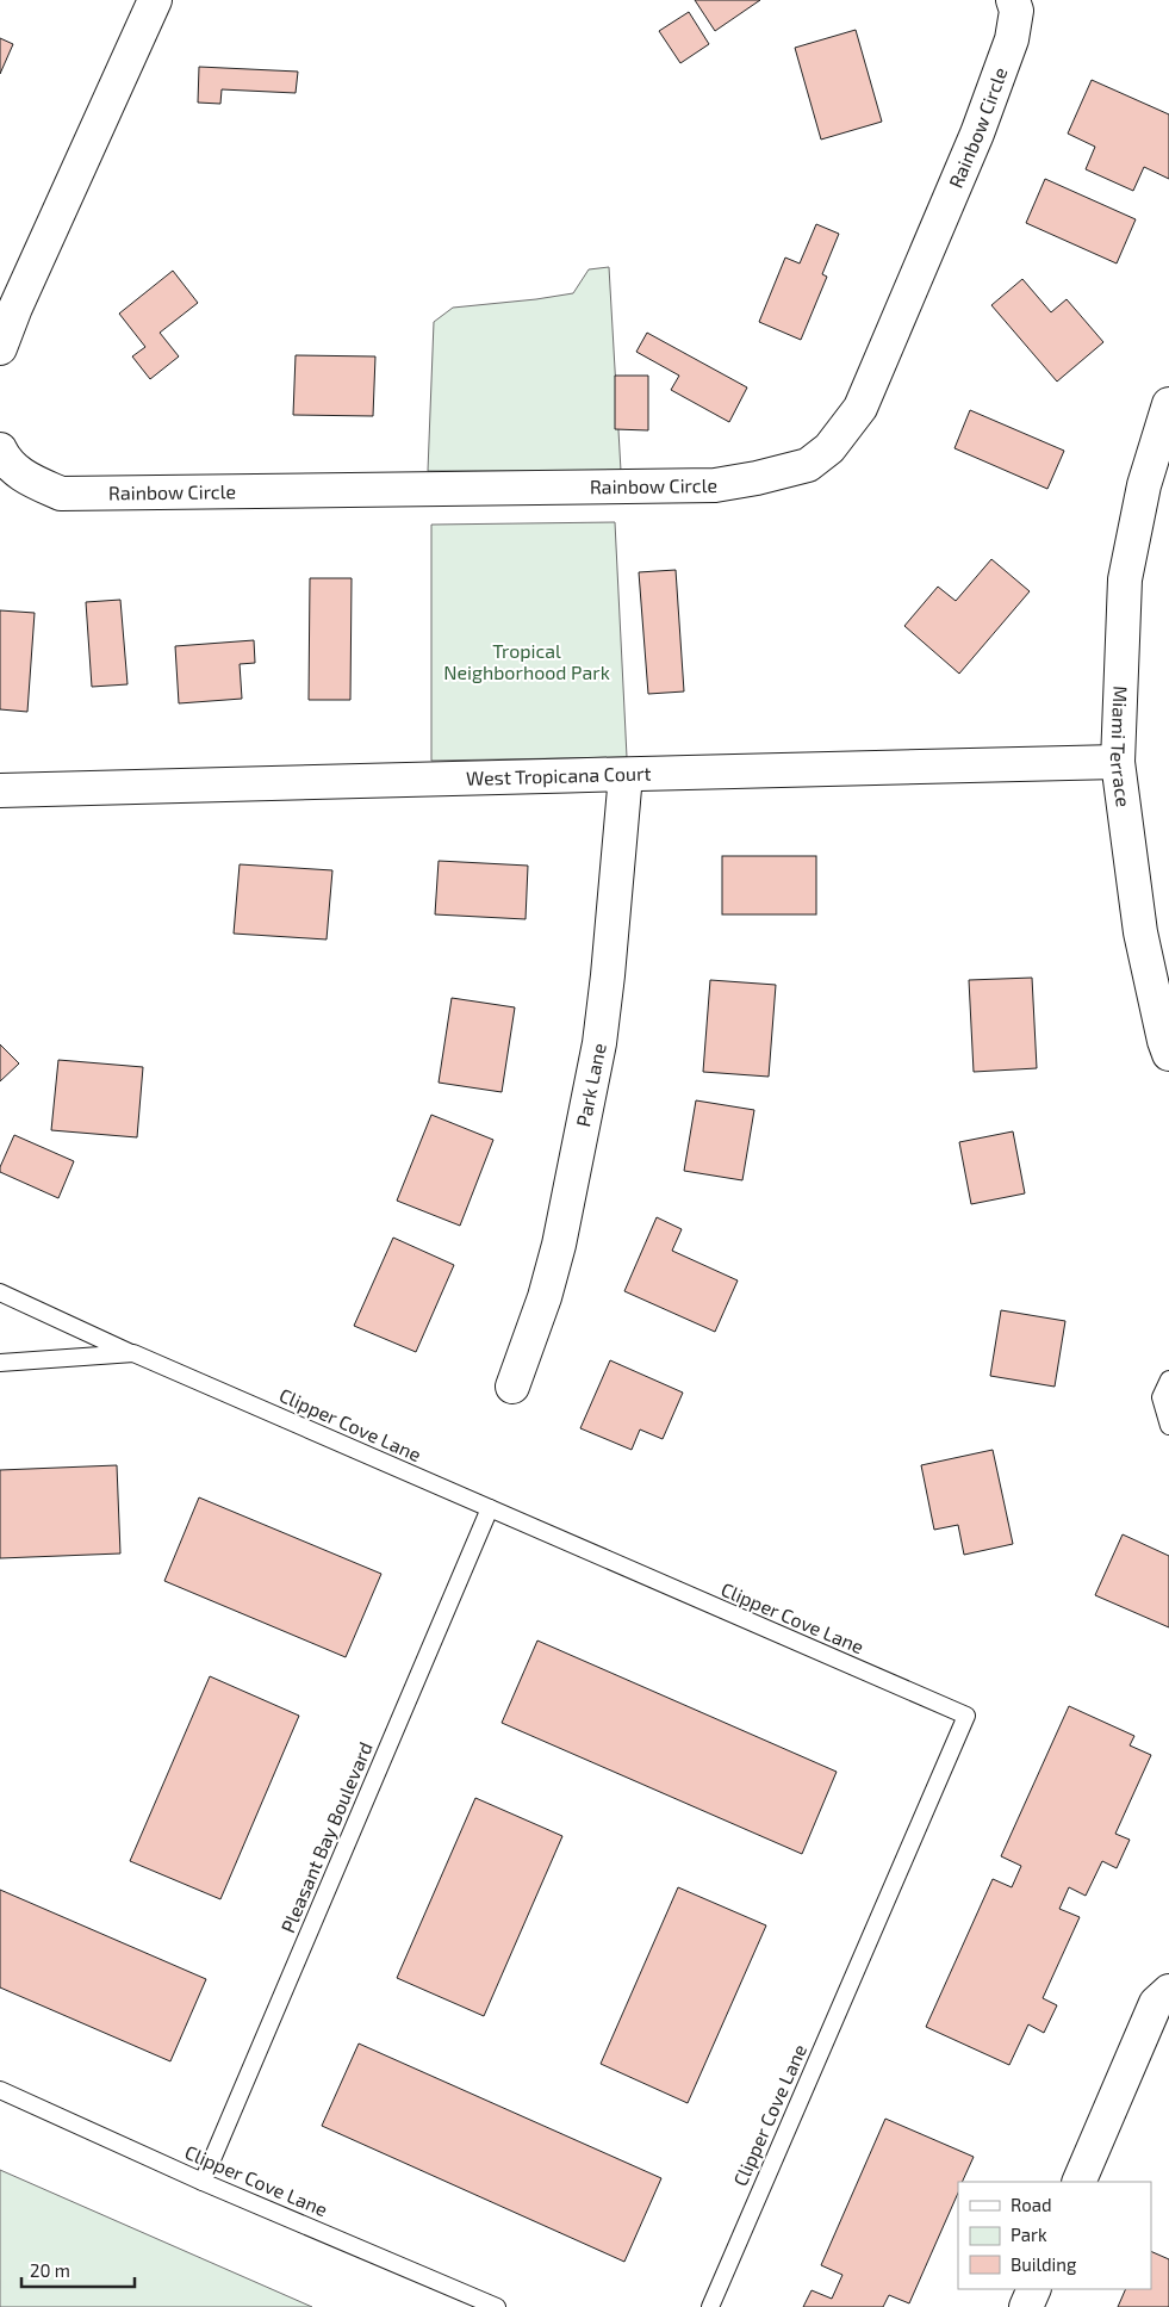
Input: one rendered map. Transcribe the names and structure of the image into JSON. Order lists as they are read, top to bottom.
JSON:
{
  "streets": {
    "street": [
      "Rainbow Circle",
      "Miami Terrace",
      "West Tropicana Court",
      "Park Lane"
    ],
    "lane": ["Clipper Cove Lane", "Pleasant Bay Boulevard"]
  },
  "crossings": [
    ["Miami Terrace", "West Tropicana Court"],
    ["West Tropicana Court", "Park Lane"],
    ["Clipper Cove Lane", "Pleasant Bay Boulevard"]
  ],
  "parks": ["Tropical Neighborhood Park"],
  "legend": ["Road", "Park", "Building"],
  "scale_bar": "20 m"
}
